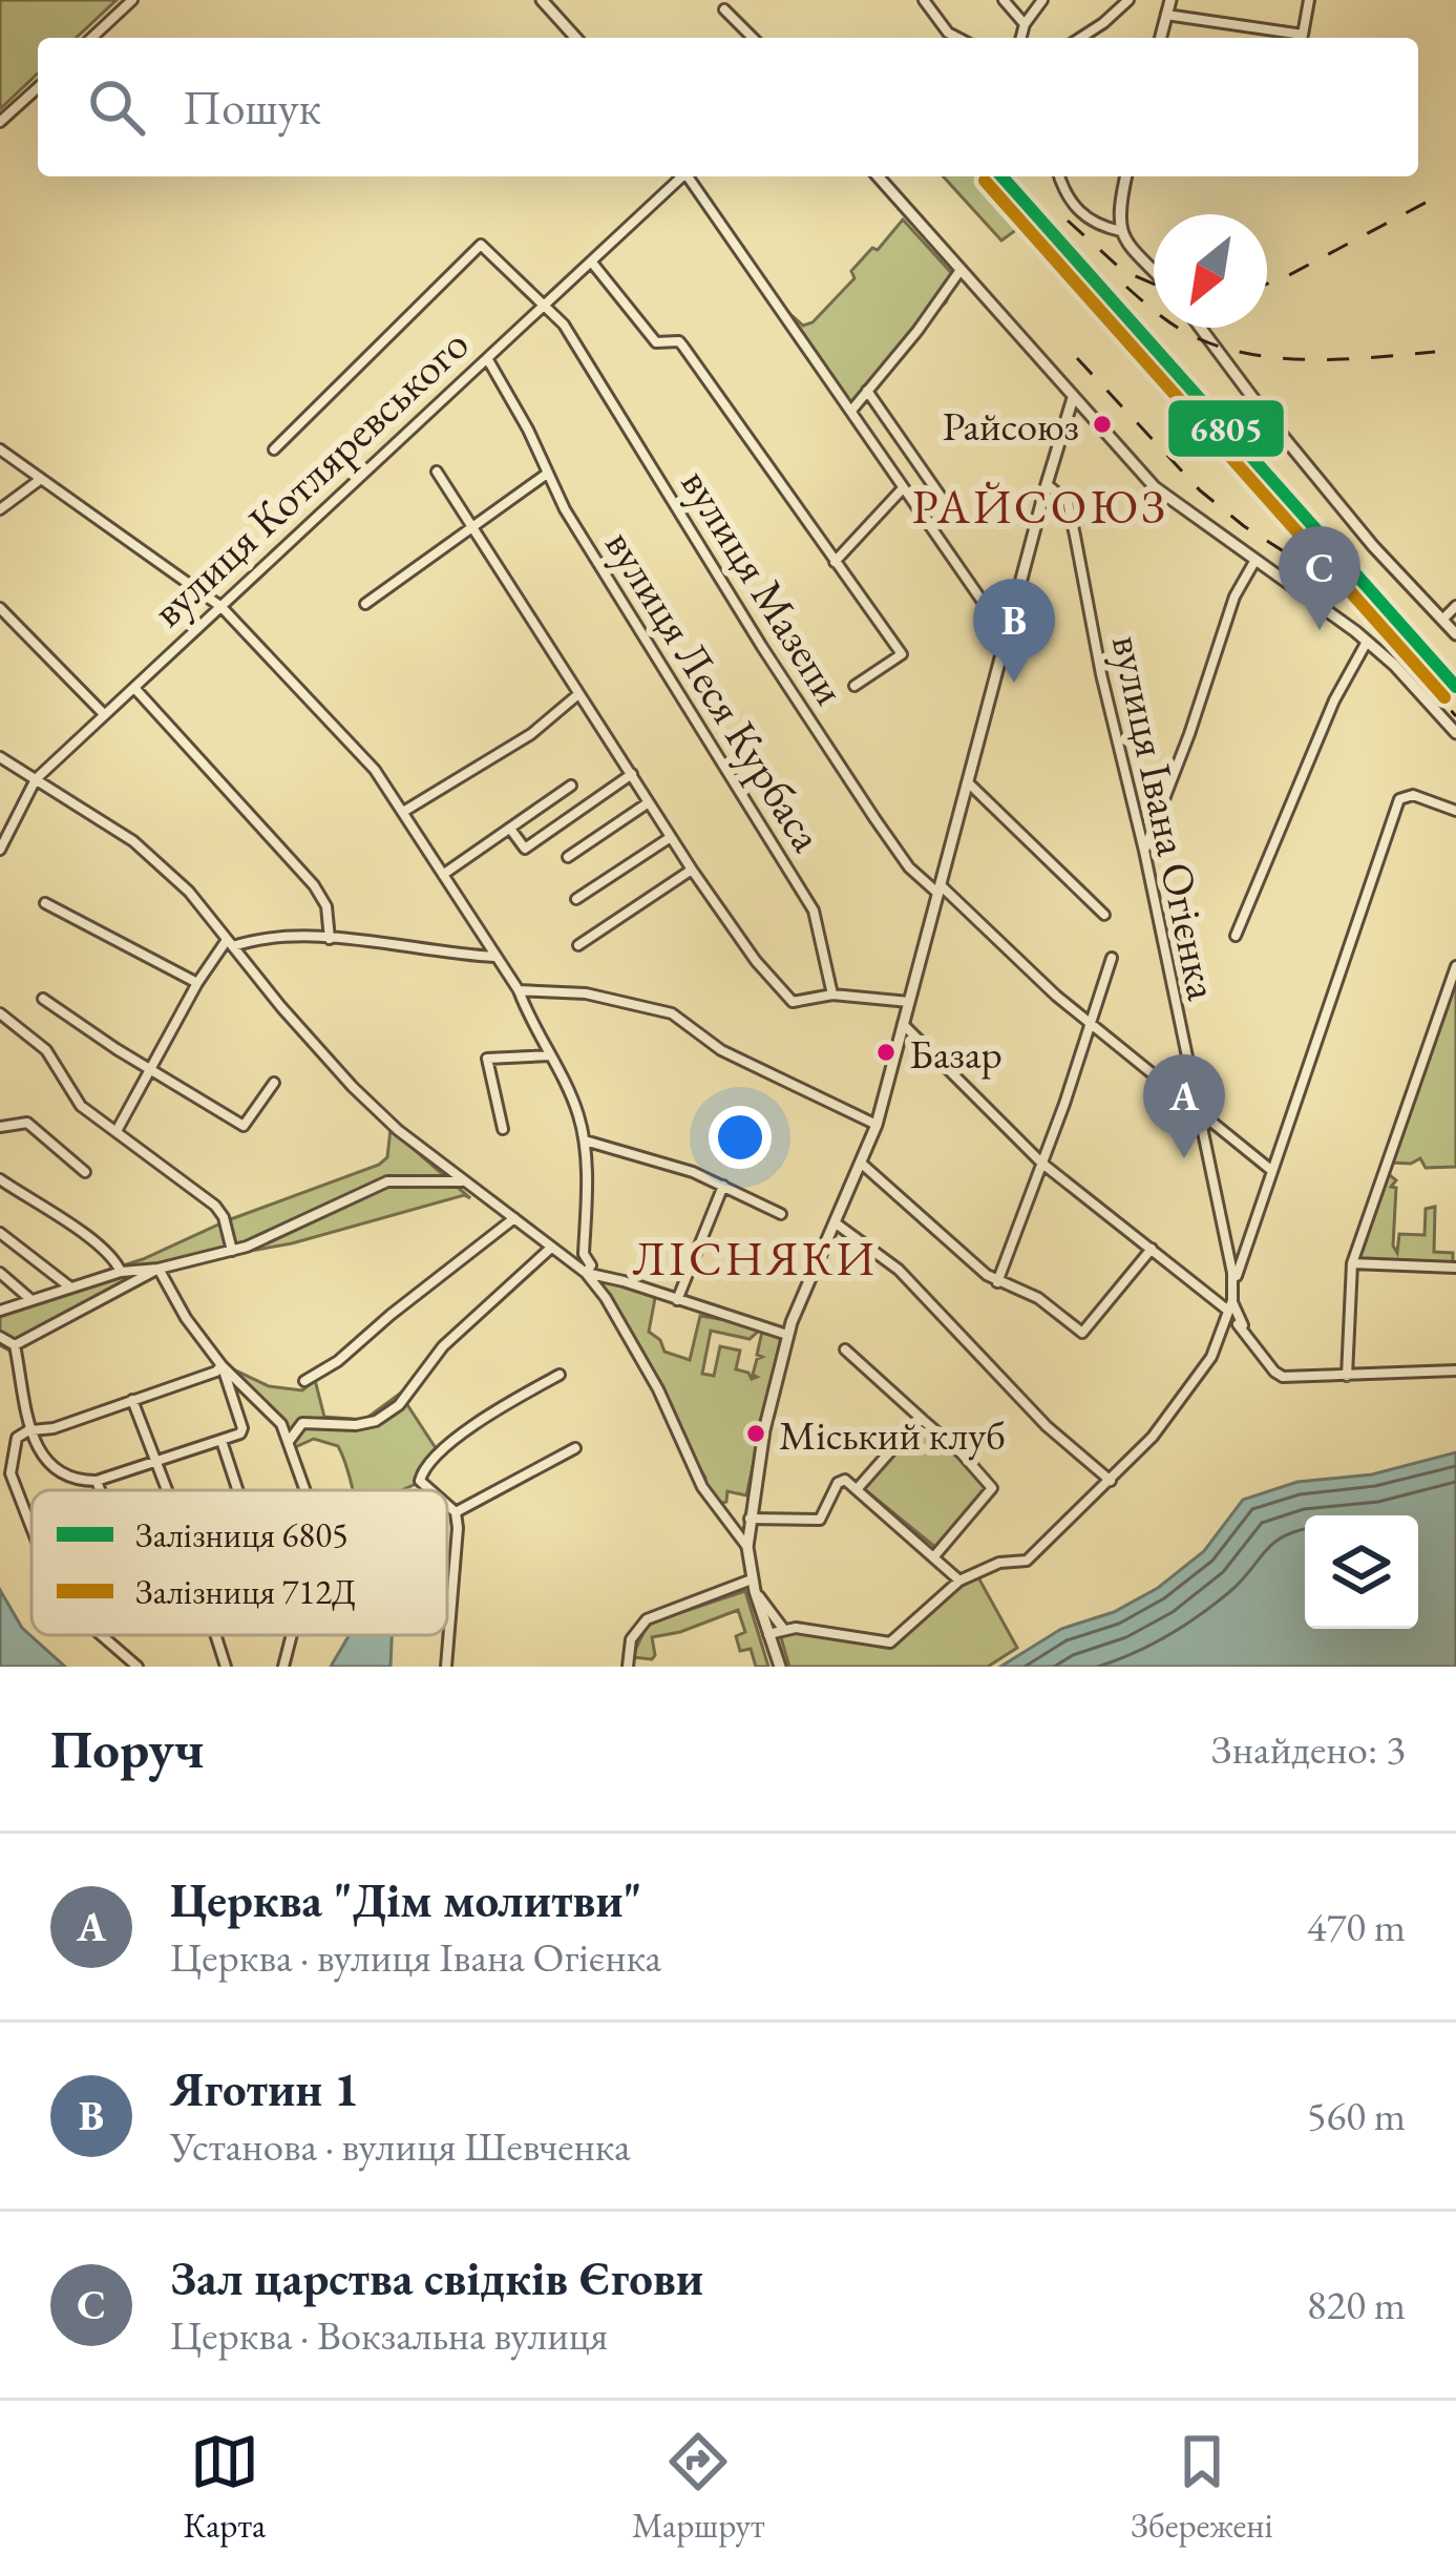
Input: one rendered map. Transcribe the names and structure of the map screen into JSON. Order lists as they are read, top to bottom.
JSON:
{
  "streets": {
    "street": [
      "вулиця Котляревського",
      "вулиця Мазепи",
      "вулиця Леся Курбаса",
      "вулиця Івана Огієнка"
    ]
  },
  "crossings": [
    ["вулиця Котляревського", "вулиця Мазепи"],
    ["вулиця Котляревського", "вулиця Леся Курбаса"],
    ["вулиця Мазепи", "вулиця Івана Огієнка"]
  ],
  "districts": ["РАЙСОЮЗ", "ЛІСНЯКИ"],
  "places": ["Райсоюз", "Базар", "Міський клуб"],
  "lines": ["rail line 6805", "rail line 712Д"],
  "legend": ["Залізниця 6805", "Залізниця 712Д"],
  "north": "bottom left",
  "page": {
    "search": "Пошук",
    "pins": ["C", "B", "A"],
    "heading": ["Поруч", "Знайдено: 3"],
    "list": [
      {
        "mark": "A",
        "name": "Церква \"Дім молитви\"",
        "note": "Церква · вулиця Івана Огієнка",
        "value": "470 m"
      },
      {
        "mark": "B",
        "name": "Яготин 1",
        "note": "Установа · вулиця Шевченка",
        "value": "560 m"
      },
      {
        "mark": "C",
        "name": "Зал царства свідків Єгови",
        "note": "Церква · Вокзальна вулиця",
        "value": "820 m"
      }
    ],
    "nav": ["Карта", "Маршрут", "Збережені"]
  }
}
